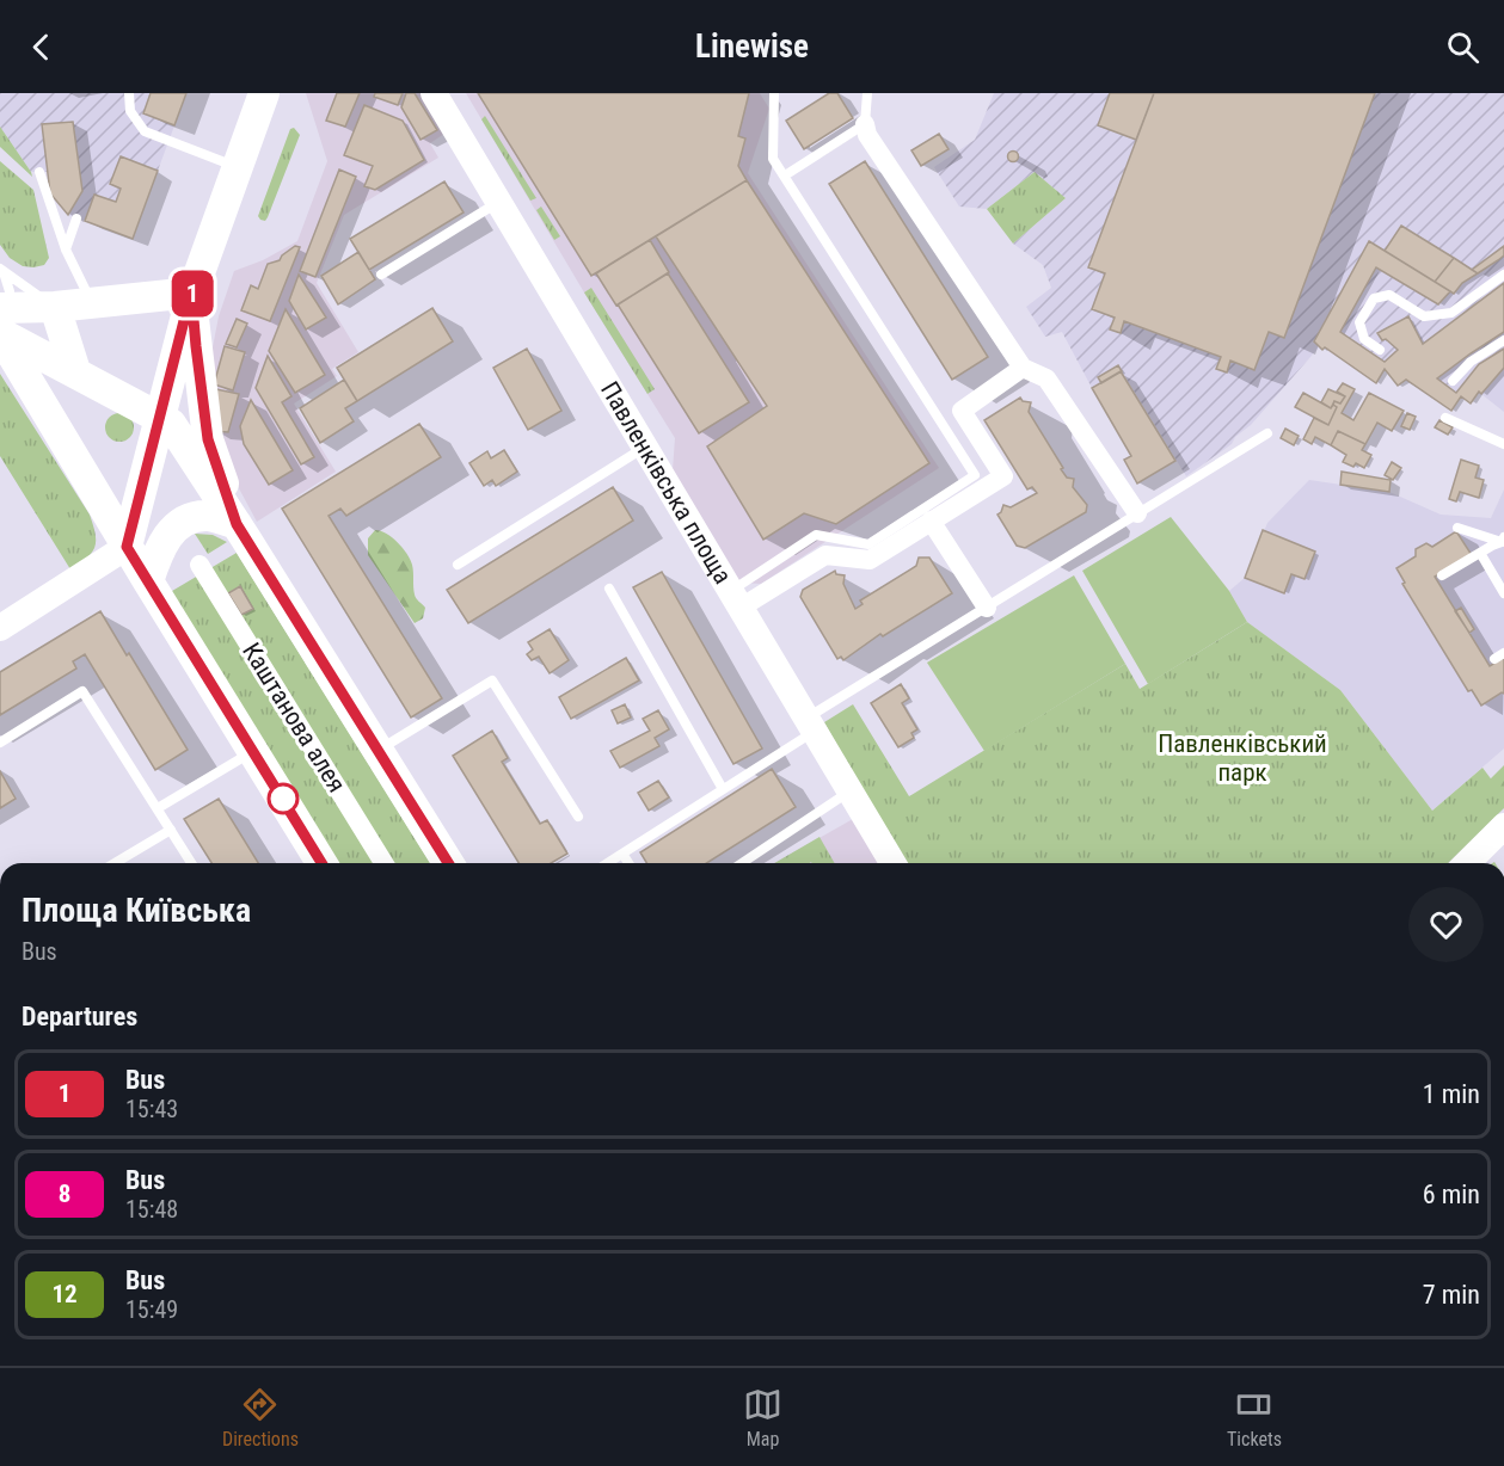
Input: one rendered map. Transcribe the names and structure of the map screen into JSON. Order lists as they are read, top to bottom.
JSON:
{
  "streets": {
    "street": ["Павленківська площа", "Каштанова алея"]
  },
  "parks": ["Павленківський парк"],
  "lines": ["bus line 1"],
  "page": {
    "header": "Linewise",
    "on_map": "1",
    "heading": [
      ["Площа Київська", "Bus"],
      "Departures"
    ],
    "list": [
      {
        "mark": "1",
        "name": "Bus",
        "note": "15:43",
        "value": "1 min"
      },
      {
        "mark": "8",
        "name": "Bus",
        "note": "15:48",
        "value": "6 min"
      },
      {
        "mark": "12",
        "name": "Bus",
        "note": "15:49",
        "value": "7 min"
      }
    ],
    "tabs": ["Directions", "Map", "Tickets"]
  }
}
